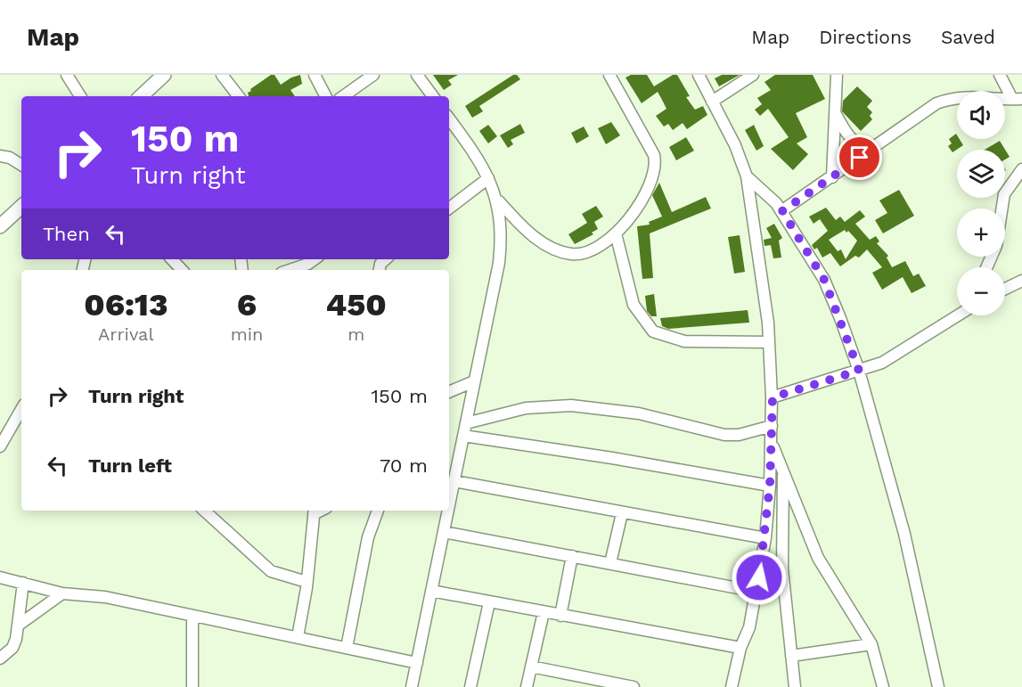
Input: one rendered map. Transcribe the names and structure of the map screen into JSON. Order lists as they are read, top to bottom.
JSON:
{
  "page": {
    "header": "Map",
    "nav": ["Map", "Directions", "Saved"],
    "map_buttons": ["+", "−"],
    "turn": ["150 m", "Turn right"],
    "then": "Then",
    "eta": [
      "06:13",
      "Arrival",
      "6",
      "min",
      "450",
      "m"
    ],
    "list": [
      {
        "name": "Turn right",
        "value": "150 m"
      },
      {
        "name": "Turn left",
        "value": "70 m"
      }
    ]
  }
}
